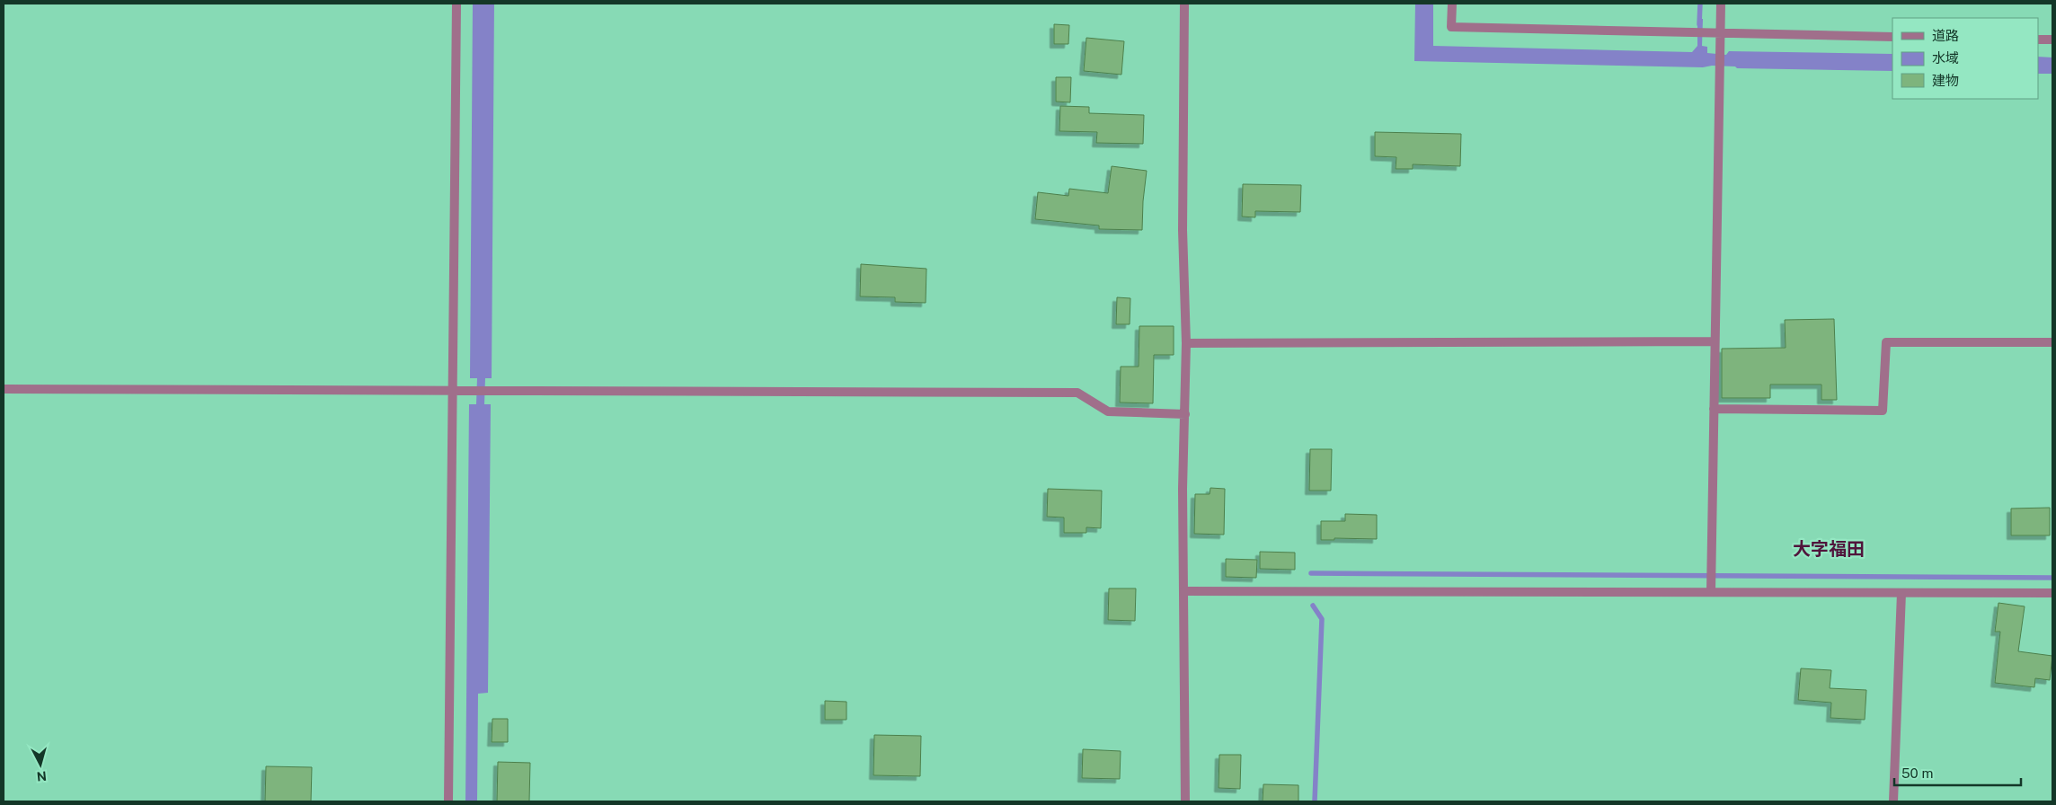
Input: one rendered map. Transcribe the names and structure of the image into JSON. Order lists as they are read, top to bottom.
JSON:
{
  "districts": ["大字福田"],
  "legend": ["道路", "水域", "建物"],
  "scale_bar": "50 m",
  "north": "bottom"
}
